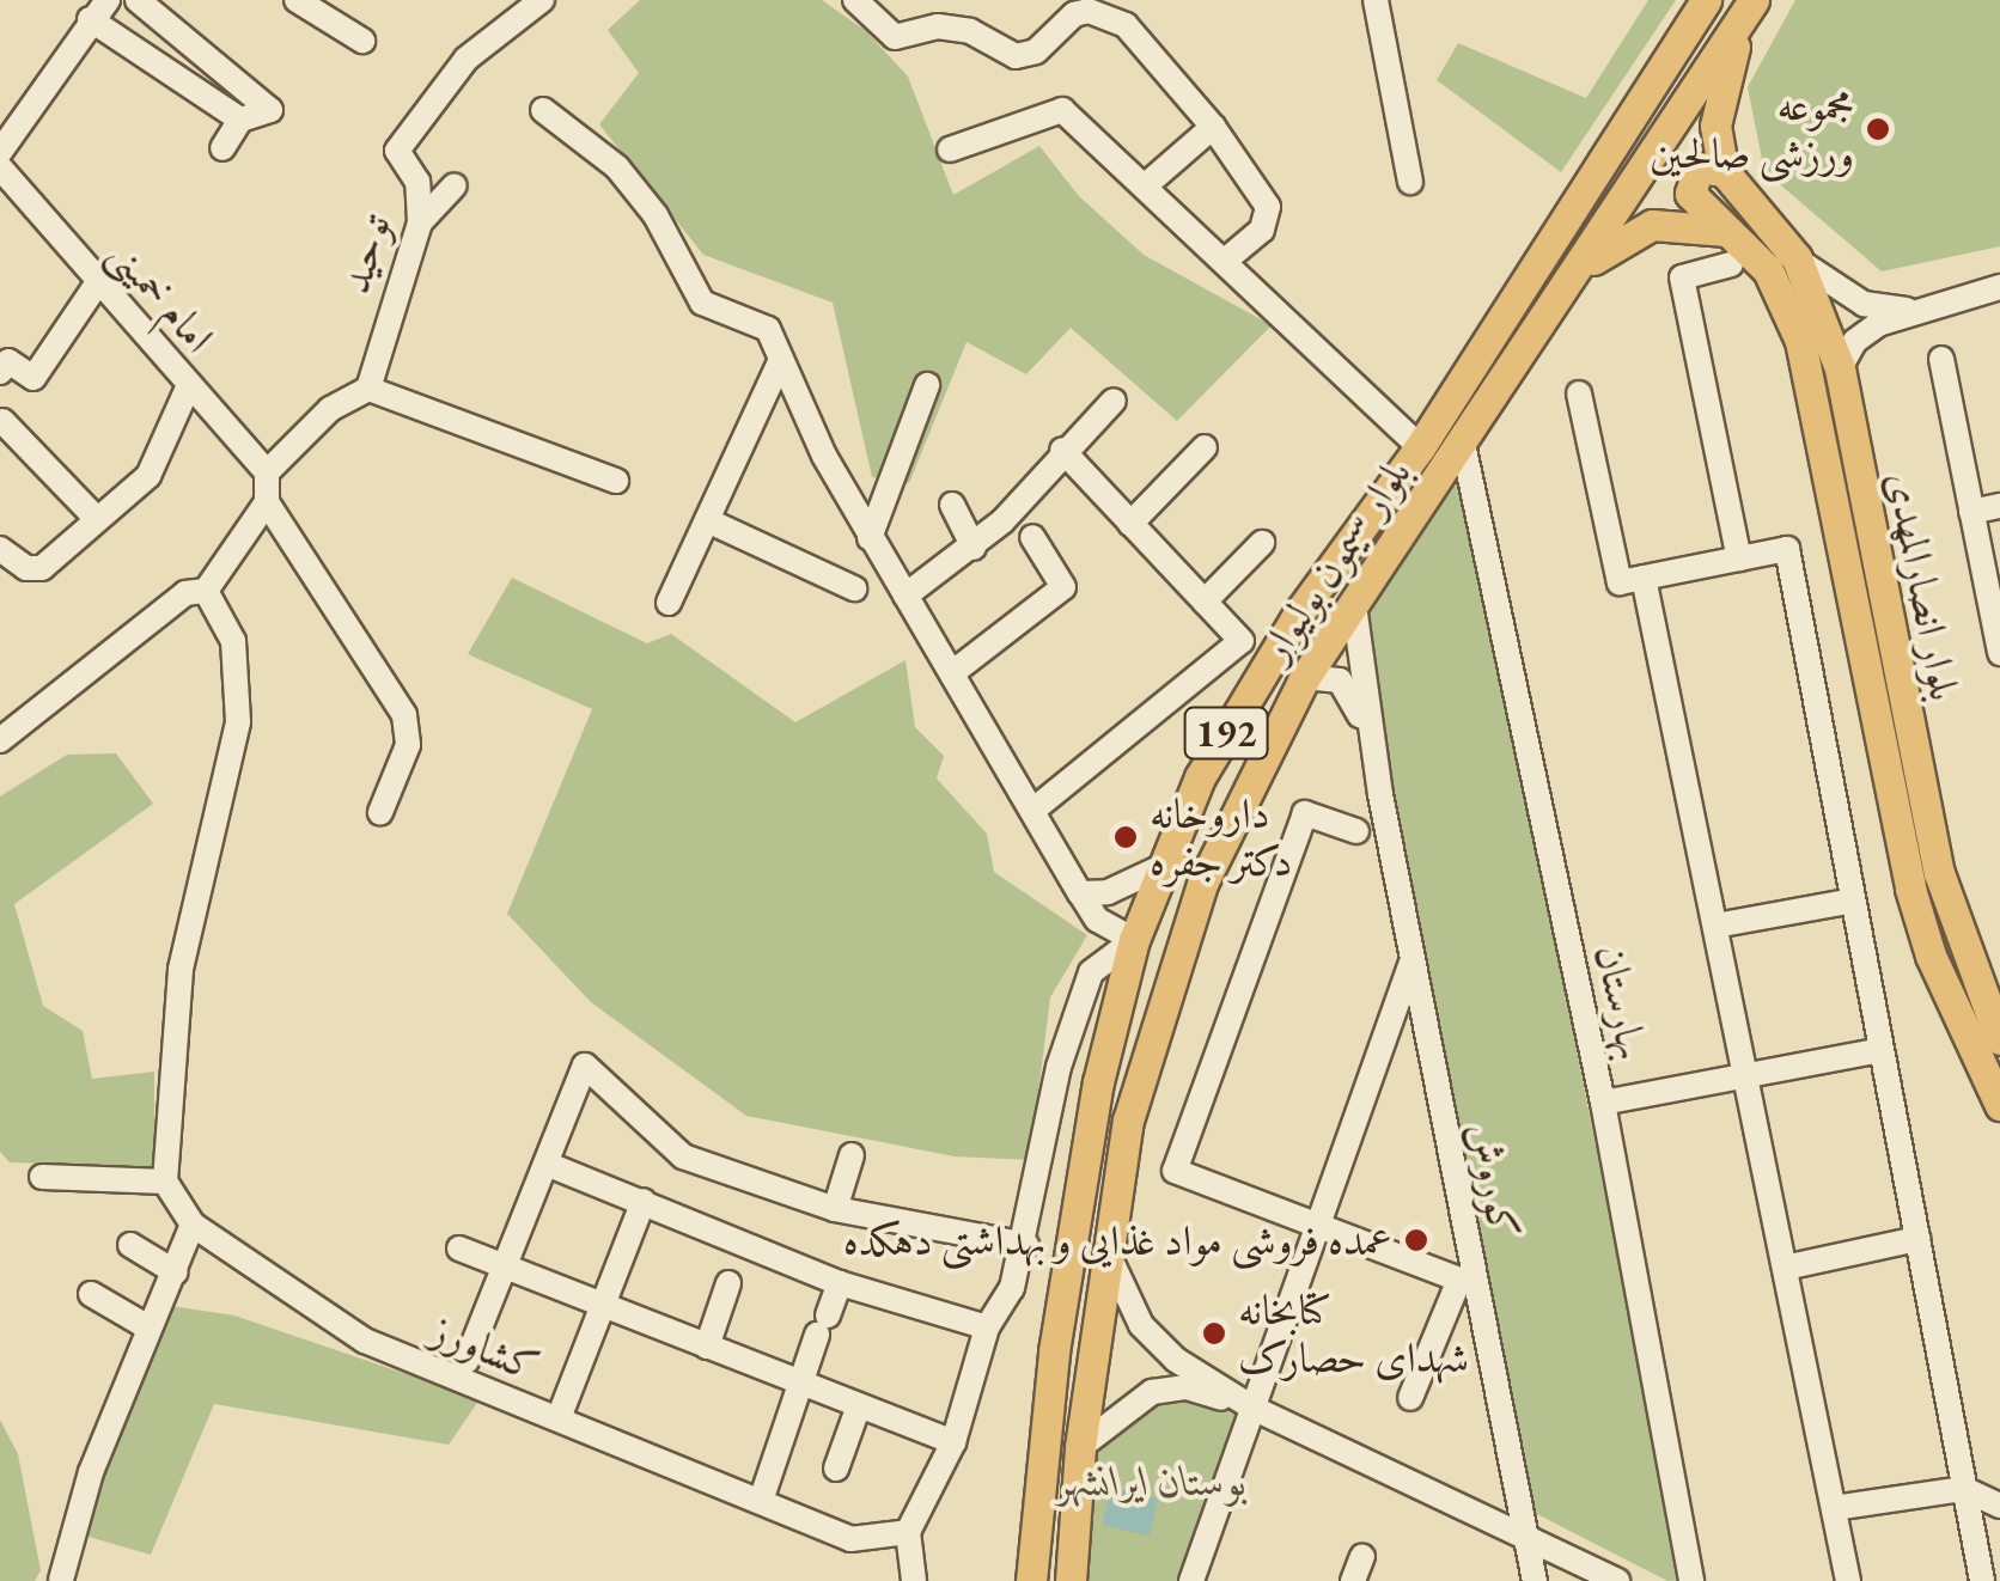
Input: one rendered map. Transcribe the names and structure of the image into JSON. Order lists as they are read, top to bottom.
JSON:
{
  "streets": {
    "main road": ["بلوار سیمون بولیوار", "بلوار انصارالمهدی", "192"],
    "street": [
      "توحید",
      "امام خمینی",
      "بهارستان",
      "کوروش",
      "کشاورز"
    ]
  },
  "crossings": [
    ["بلوار سیمون بولیوار", "بهارستان"]
  ],
  "parks": ["بوستان ایرانشهر"],
  "places": [
    "مجموعه ورزشی صالحین",
    "داروخانه دکتر جفره",
    "عمده فروشی مواد غذایی و بهداشتی دهکده",
    "کتابخانه شهدای حصارک"
  ]
}
